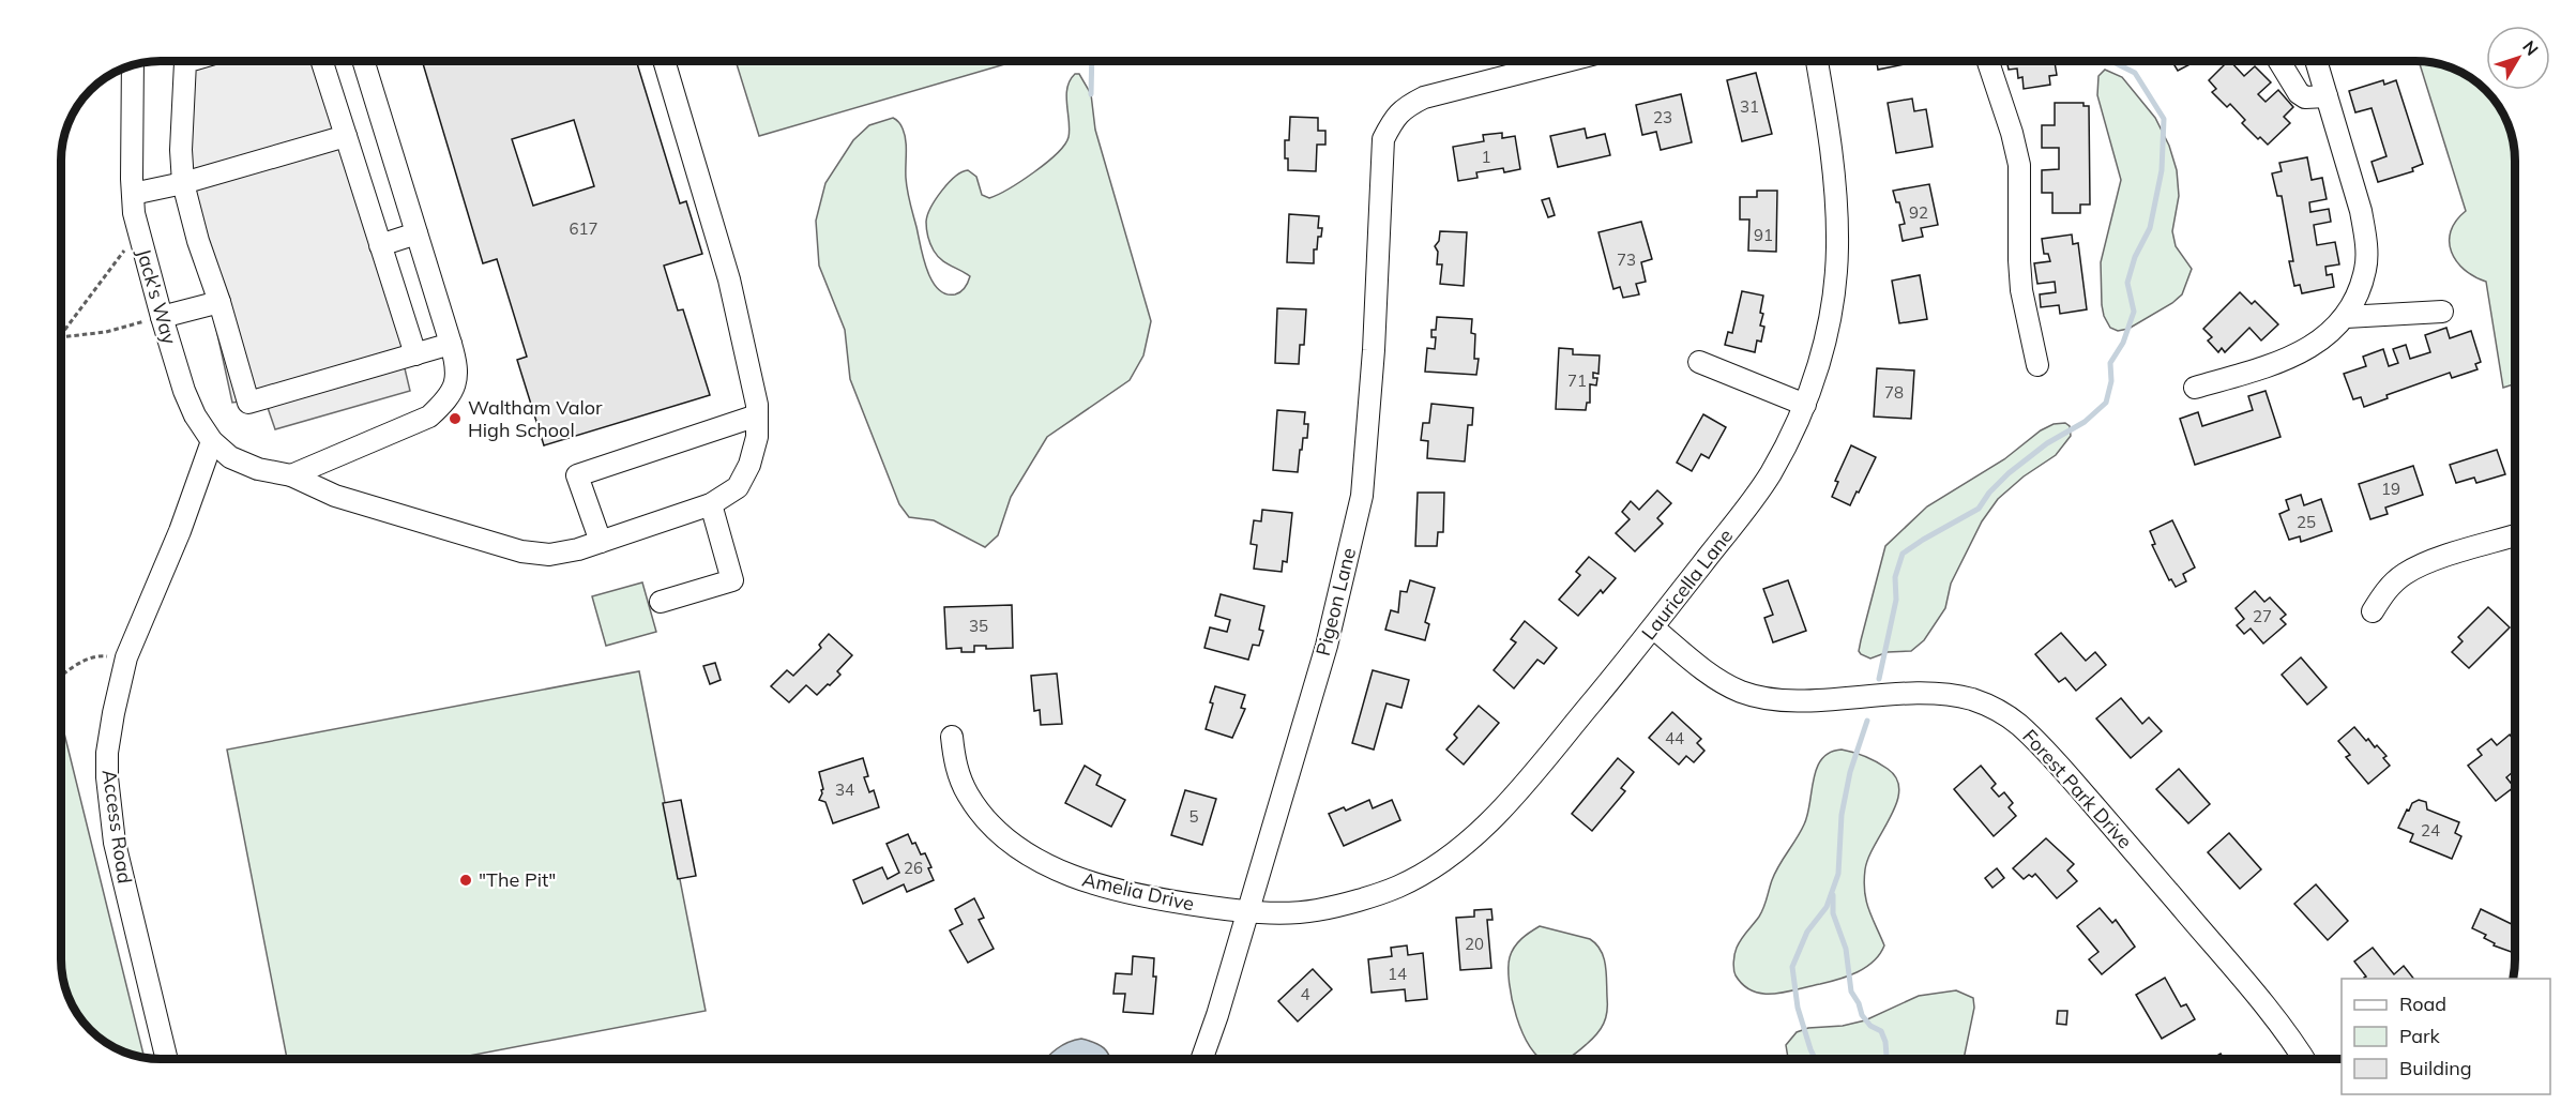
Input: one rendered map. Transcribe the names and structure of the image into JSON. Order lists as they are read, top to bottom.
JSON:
{
  "streets": {
    "street": [
      "Jack's Way",
      "Lauricella Lane",
      "Pigeon Lane",
      "Forest Park Drive",
      "Access Road",
      "Amelia Drive"
    ]
  },
  "crossings": [
    ["Jack's Way", "Access Road"],
    ["Lauricella Lane", "Pigeon Lane"],
    ["Lauricella Lane", "Forest Park Drive"],
    ["Lauricella Lane", "Amelia Drive"],
    ["Pigeon Lane", "Amelia Drive"]
  ],
  "places": ["Waltham Valor High School", "\"The Pit\""],
  "house_numbers": [
    "31",
    "23",
    "1",
    "92",
    "617",
    "91",
    "73",
    "71",
    "78",
    "19",
    "25",
    "27",
    "35",
    "44",
    "34",
    "5",
    "24",
    "26",
    "20",
    "14",
    "4"
  ],
  "legend": ["Road", "Park", "Building"],
  "north": "top right"
}
